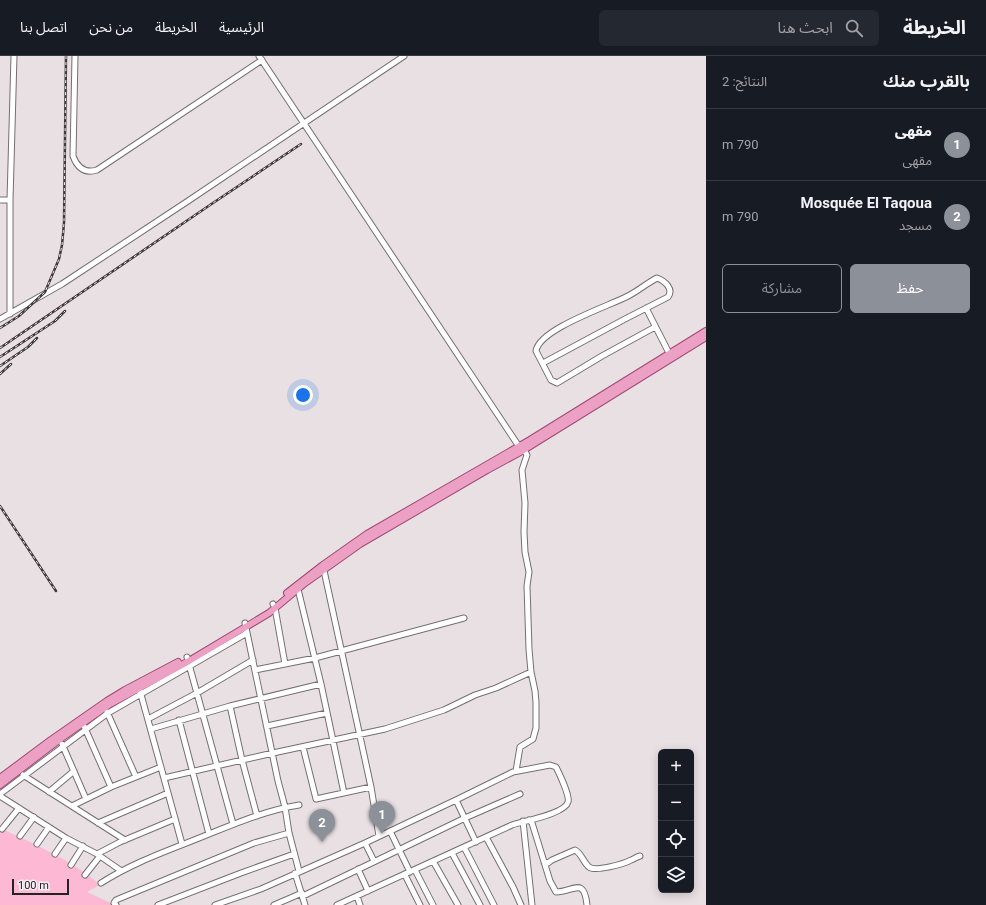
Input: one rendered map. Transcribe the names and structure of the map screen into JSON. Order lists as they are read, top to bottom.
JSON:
{
  "scale_bar": "100 m",
  "page": {
    "header": "الخريطة",
    "search": "ابحث هنا",
    "nav": [
      "الرئيسية",
      "الخريطة",
      "من نحن",
      "اتصل بنا"
    ],
    "heading": ["بالقرب منك", "النتائج: 2"],
    "list": [
      {
        "mark": "1",
        "name": "مقهى",
        "note": "مقهى",
        "value": "790 m"
      },
      {
        "mark": "2",
        "name": "Mosquée El Taqoua",
        "note": "مسجد",
        "value": "790 m"
      }
    ],
    "buttons": ["حفظ", "مشاركة"],
    "map_buttons": ["+", "−"],
    "pins": ["1", "2"],
    "scale": "100 m"
  }
}
